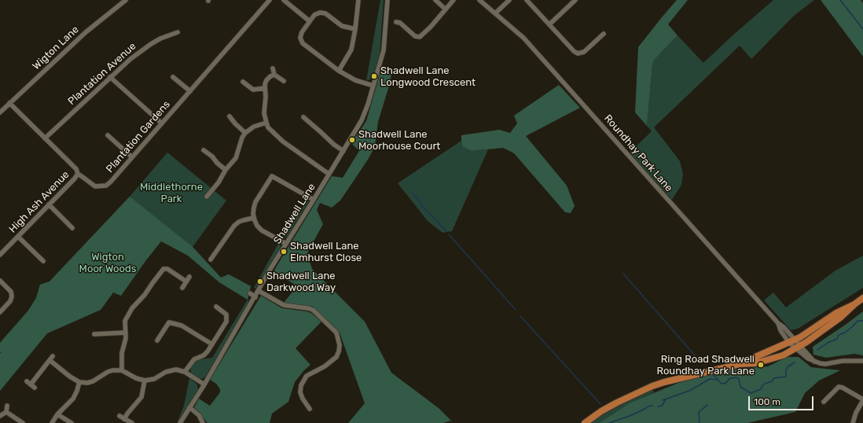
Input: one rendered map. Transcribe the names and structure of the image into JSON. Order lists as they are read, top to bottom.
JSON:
{
  "streets": {
    "street": [
      "Wigton Lane",
      "Plantation Avenue",
      "Plantation Gardens",
      "Roundhay Park Lane",
      "High Ash Avenue",
      "Shadwell Lane"
    ]
  },
  "crossings": [
    ["Wigton Lane", "Plantation Gardens"],
    ["Plantation Avenue", "Plantation Gardens"],
    ["Plantation Gardens", "High Ash Avenue"]
  ],
  "parks": ["Middlethorne Park", "Wigton Moor Woods"],
  "places": [
    "Shadwell Lane Longwood Crescent",
    "Shadwell Lane Moorhouse Court",
    "Shadwell Lane Elmhurst Close",
    "Shadwell Lane Darkwood Way",
    "Ring Road Shadwell Roundhay Park Lane"
  ],
  "scale_bar": "100 m"
}
